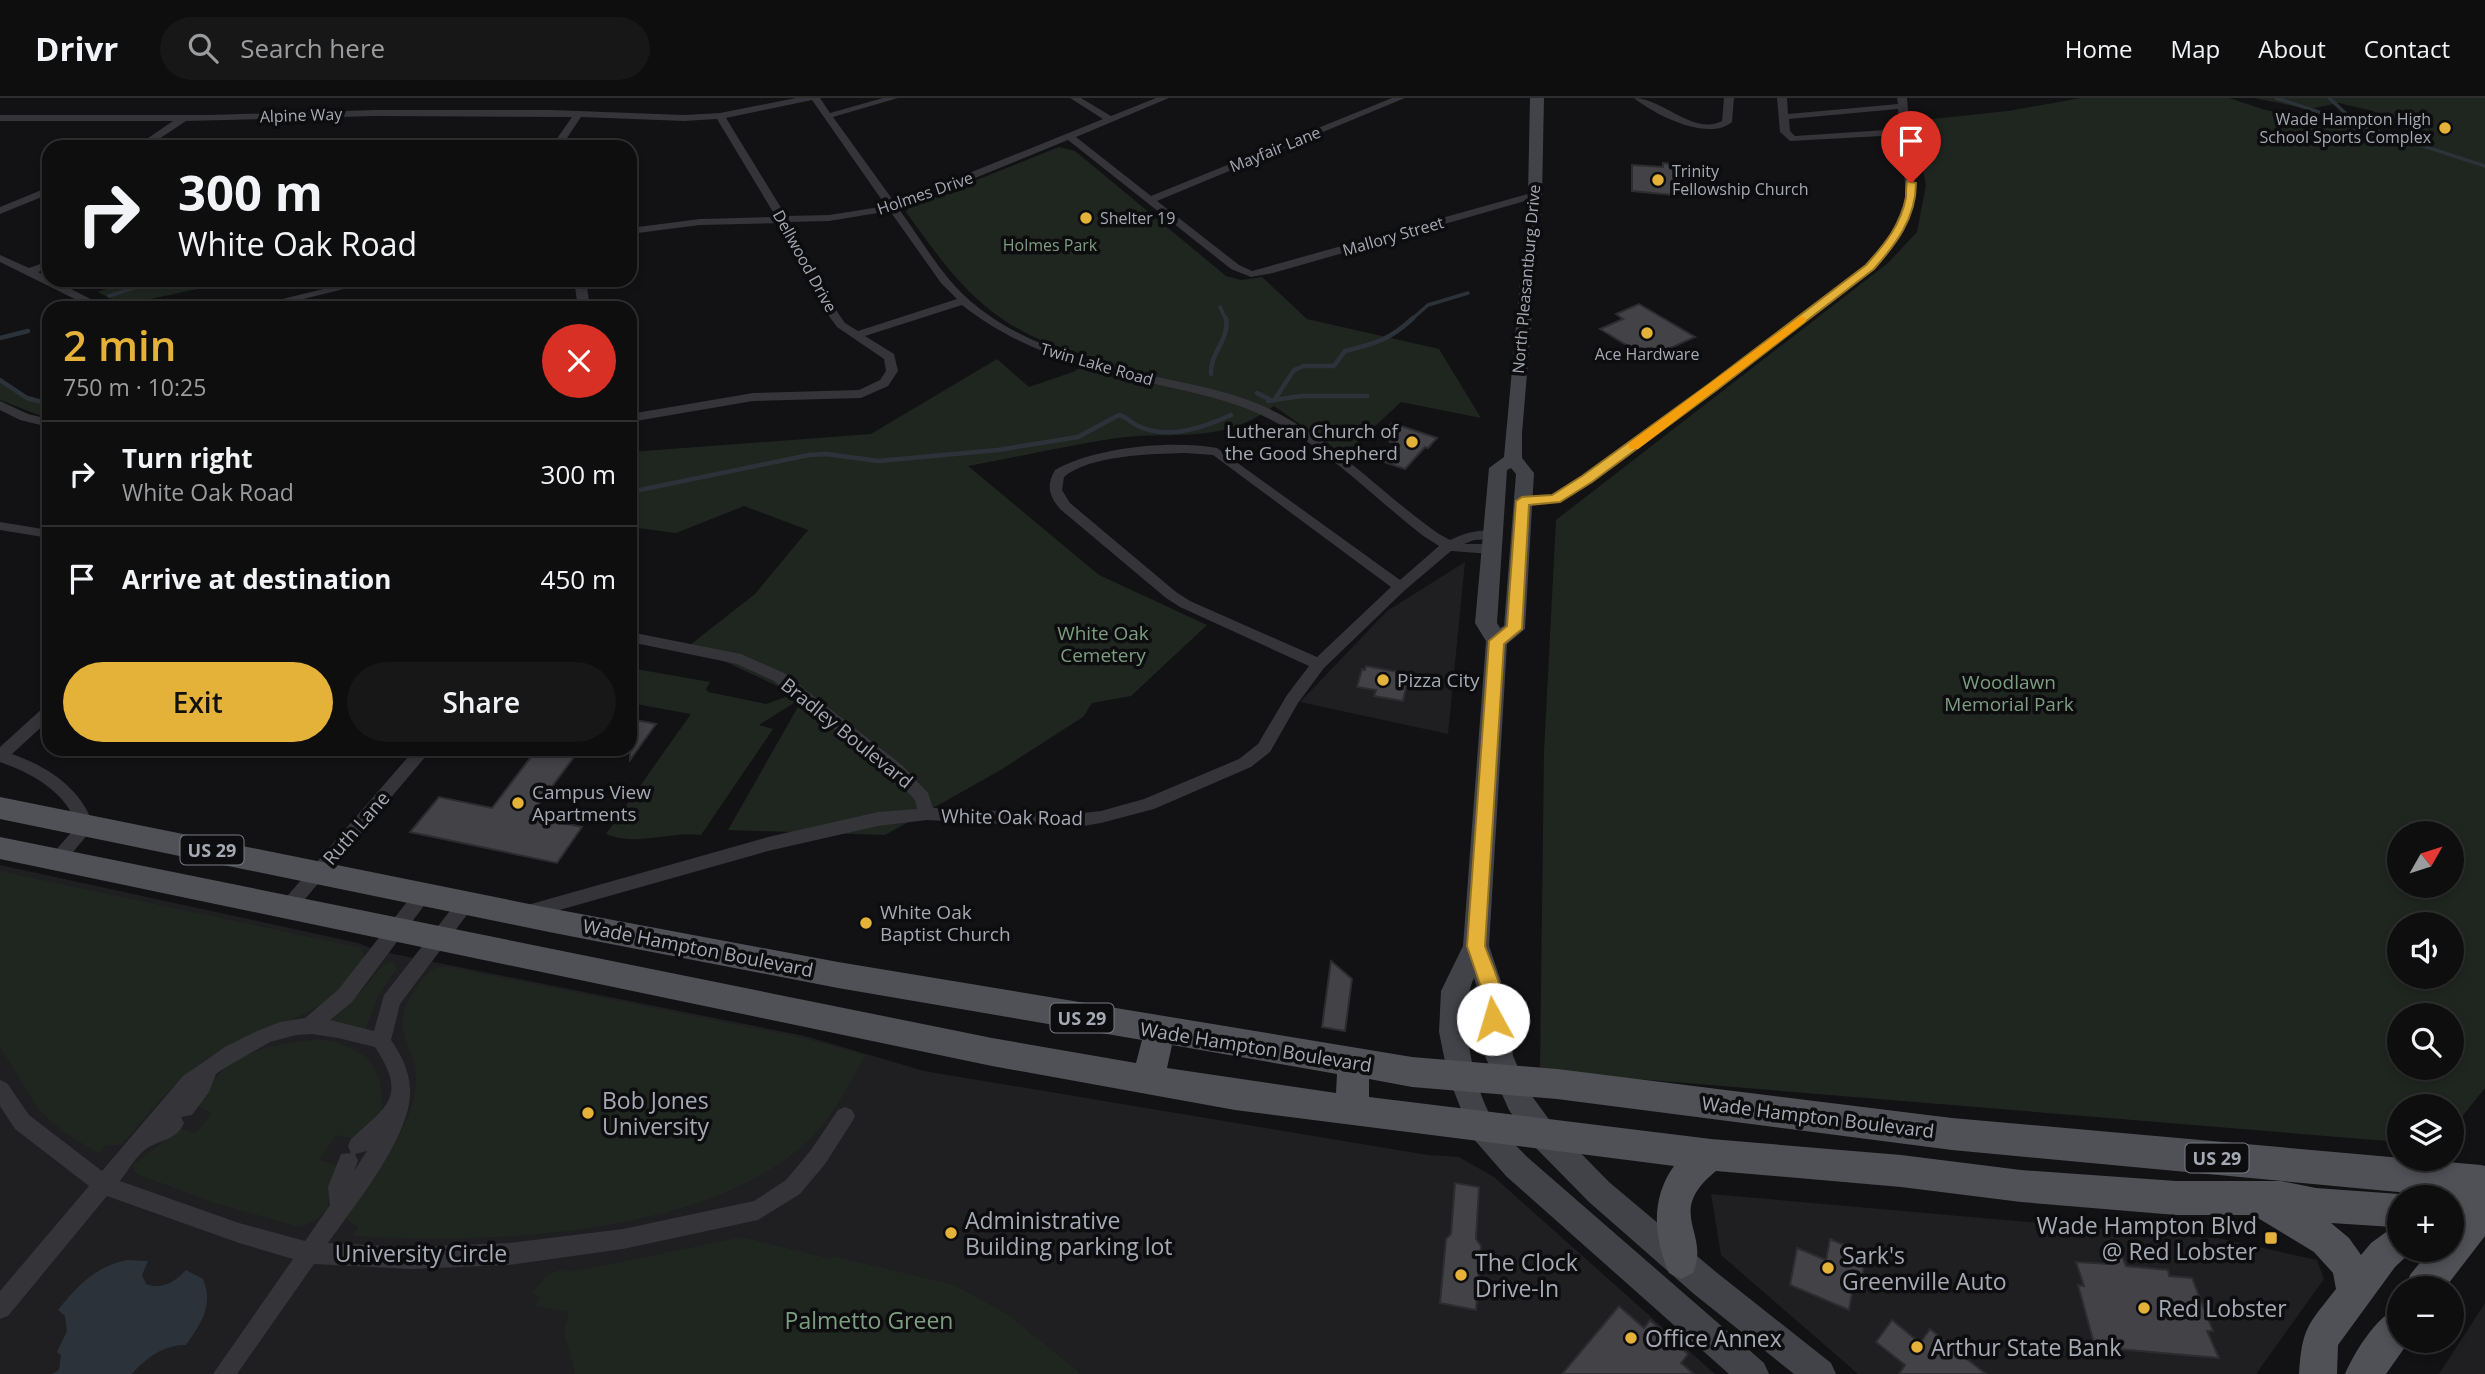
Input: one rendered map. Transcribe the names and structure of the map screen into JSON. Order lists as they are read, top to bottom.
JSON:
{
  "streets": {
    "main road": ["North Pleasantburg Drive", "US 29", "Wade Hampton Boulevard"],
    "street": [
      "Alpine Way",
      "Mayfair Lane",
      "Holmes Drive",
      "Mallory Street",
      "Dellwood Drive",
      "Twin Lake Road",
      "Bradley Boulevard",
      "White Oak Road",
      "Ruth Lane",
      "University Circle"
    ]
  },
  "crossings": [
    ["Alpine Way", "Dellwood Drive"],
    ["Alpine Way", "Twin Lake Road"],
    ["Mayfair Lane", "Mallory Street"],
    ["Holmes Drive", "Dellwood Drive"],
    ["Holmes Drive", "Twin Lake Road"],
    ["Mallory Street", "North Pleasantburg Drive"],
    ["Twin Lake Road", "White Oak Road"],
    ["Bradley Boulevard", "White Oak Road"],
    ["White Oak Road", "Wade Hampton Boulevard"],
    ["Ruth Lane", "US 29"],
    ["Ruth Lane", "Wade Hampton Boulevard"]
  ],
  "parks": [
    "Holmes Park",
    "White Oak Cemetery",
    "Woodlawn Memorial Park",
    "Palmetto Green"
  ],
  "places": {
    "other": [
      "Wade Hampton High School Sports Complex",
      "Trinity Fellowship Church",
      "Shelter 19",
      "Ace Hardware",
      "Lutheran Church of the Good Shepherd",
      "Pizza City",
      "Campus View Apartments",
      "White Oak Baptist Church",
      "Bob Jones University",
      "Administrative Building parking lot",
      "Sark's Greenville Auto",
      "The Clock Drive-In",
      "Red Lobster",
      "Office Annex",
      "Arthur State Bank"
    ],
    "transit": ["Wade Hampton Blvd @ Red Lobster"]
  },
  "north": "top right",
  "page": {
    "header": "Drivr",
    "search": "Search here",
    "nav": [
      "Home",
      "Map",
      "About",
      "Contact"
    ],
    "turn": ["300 m", "White Oak Road"],
    "heading": ["2 min", "750 m · 10:25"],
    "list": [
      {
        "name": "Turn right",
        "note": "White Oak Road",
        "value": "300 m"
      },
      {
        "name": "Arrive at destination",
        "value": "450 m"
      }
    ],
    "buttons": ["Exit", "Share"],
    "map_buttons": ["+", "−"]
  }
}
